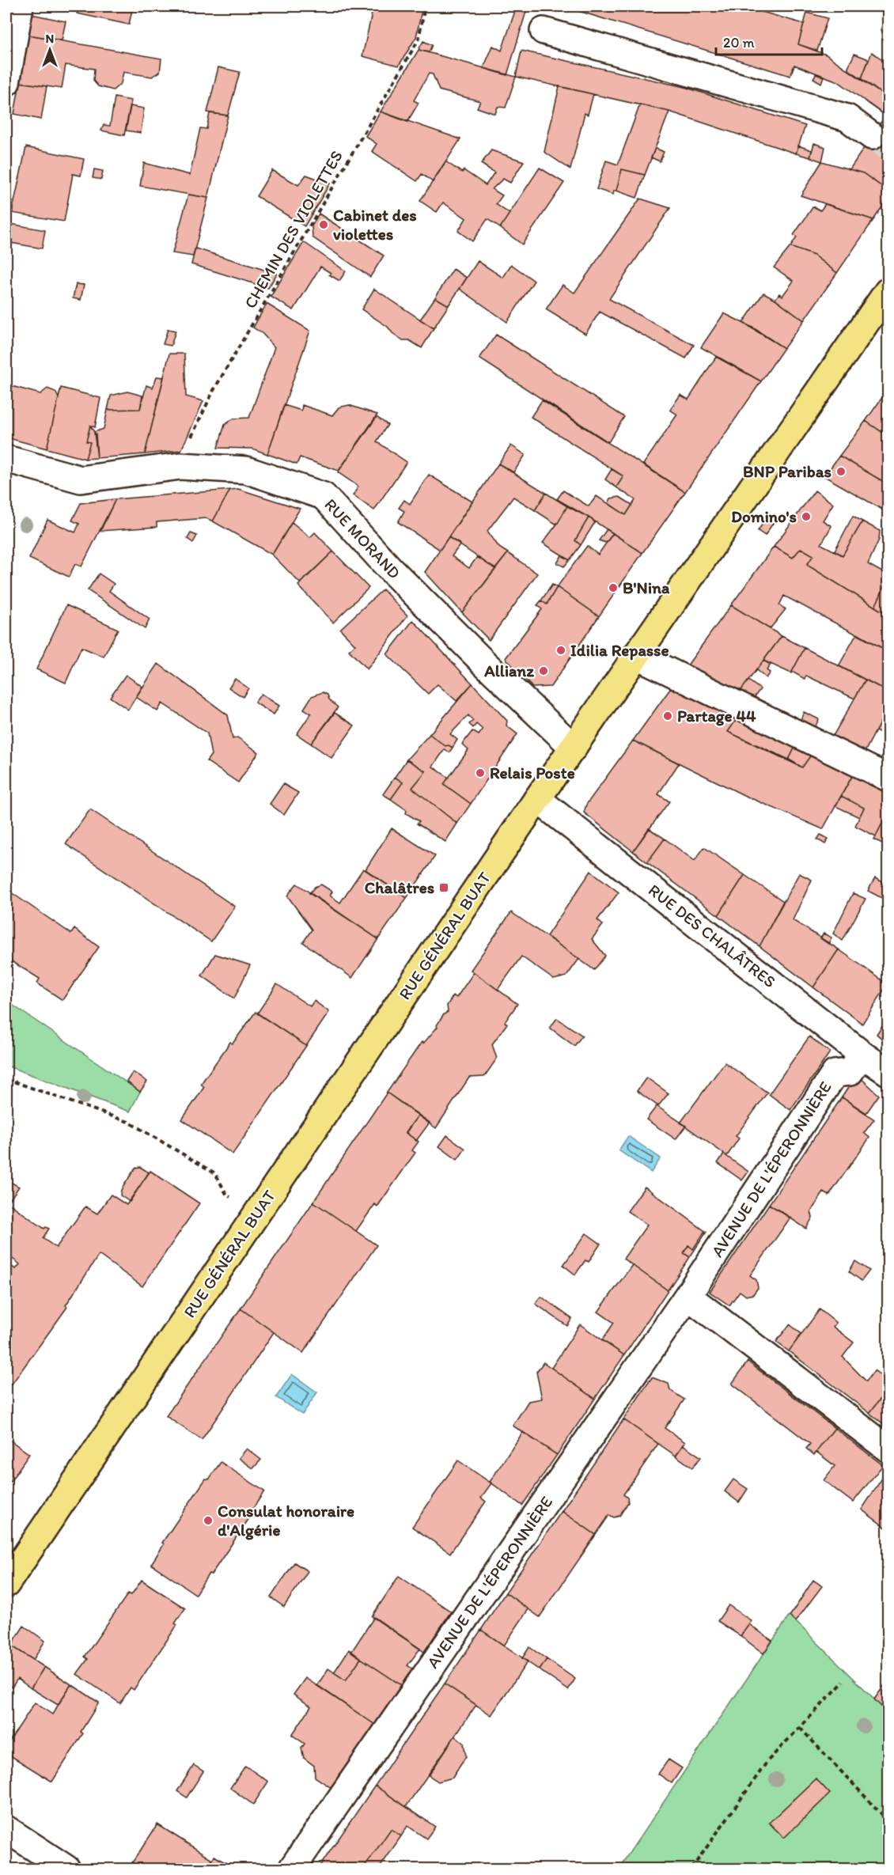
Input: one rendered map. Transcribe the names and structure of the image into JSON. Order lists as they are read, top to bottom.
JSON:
{
  "streets": {
    "main road": ["RUE GÉNÉRAL BUAT"],
    "street": ["RUE MORAND", "RUE DES CHALÂTRES", "AVENUE DE L'ÉPERONNIÈRE"],
    "path": ["CHEMIN DES VIOLETTES"]
  },
  "crossings": [
    ["CHEMIN DES VIOLETTES", "RUE MORAND"],
    ["RUE MORAND", "RUE GÉNÉRAL BUAT"],
    ["RUE GÉNÉRAL BUAT", "RUE DES CHALÂTRES"],
    ["RUE DES CHALÂTRES", "AVENUE DE L'ÉPERONNIÈRE"]
  ],
  "places": {
    "other": [
      "Cabinet des violettes",
      "BNP Paribas",
      "Domino's",
      "B'Nina",
      "Idilia Repasse",
      "Allianz",
      "Partage 44",
      "Relais Poste",
      "Consulat honoraire d'Algérie"
    ],
    "transit": ["Chalâtres"]
  },
  "scale_bar": "20 m",
  "north": "top"
}
